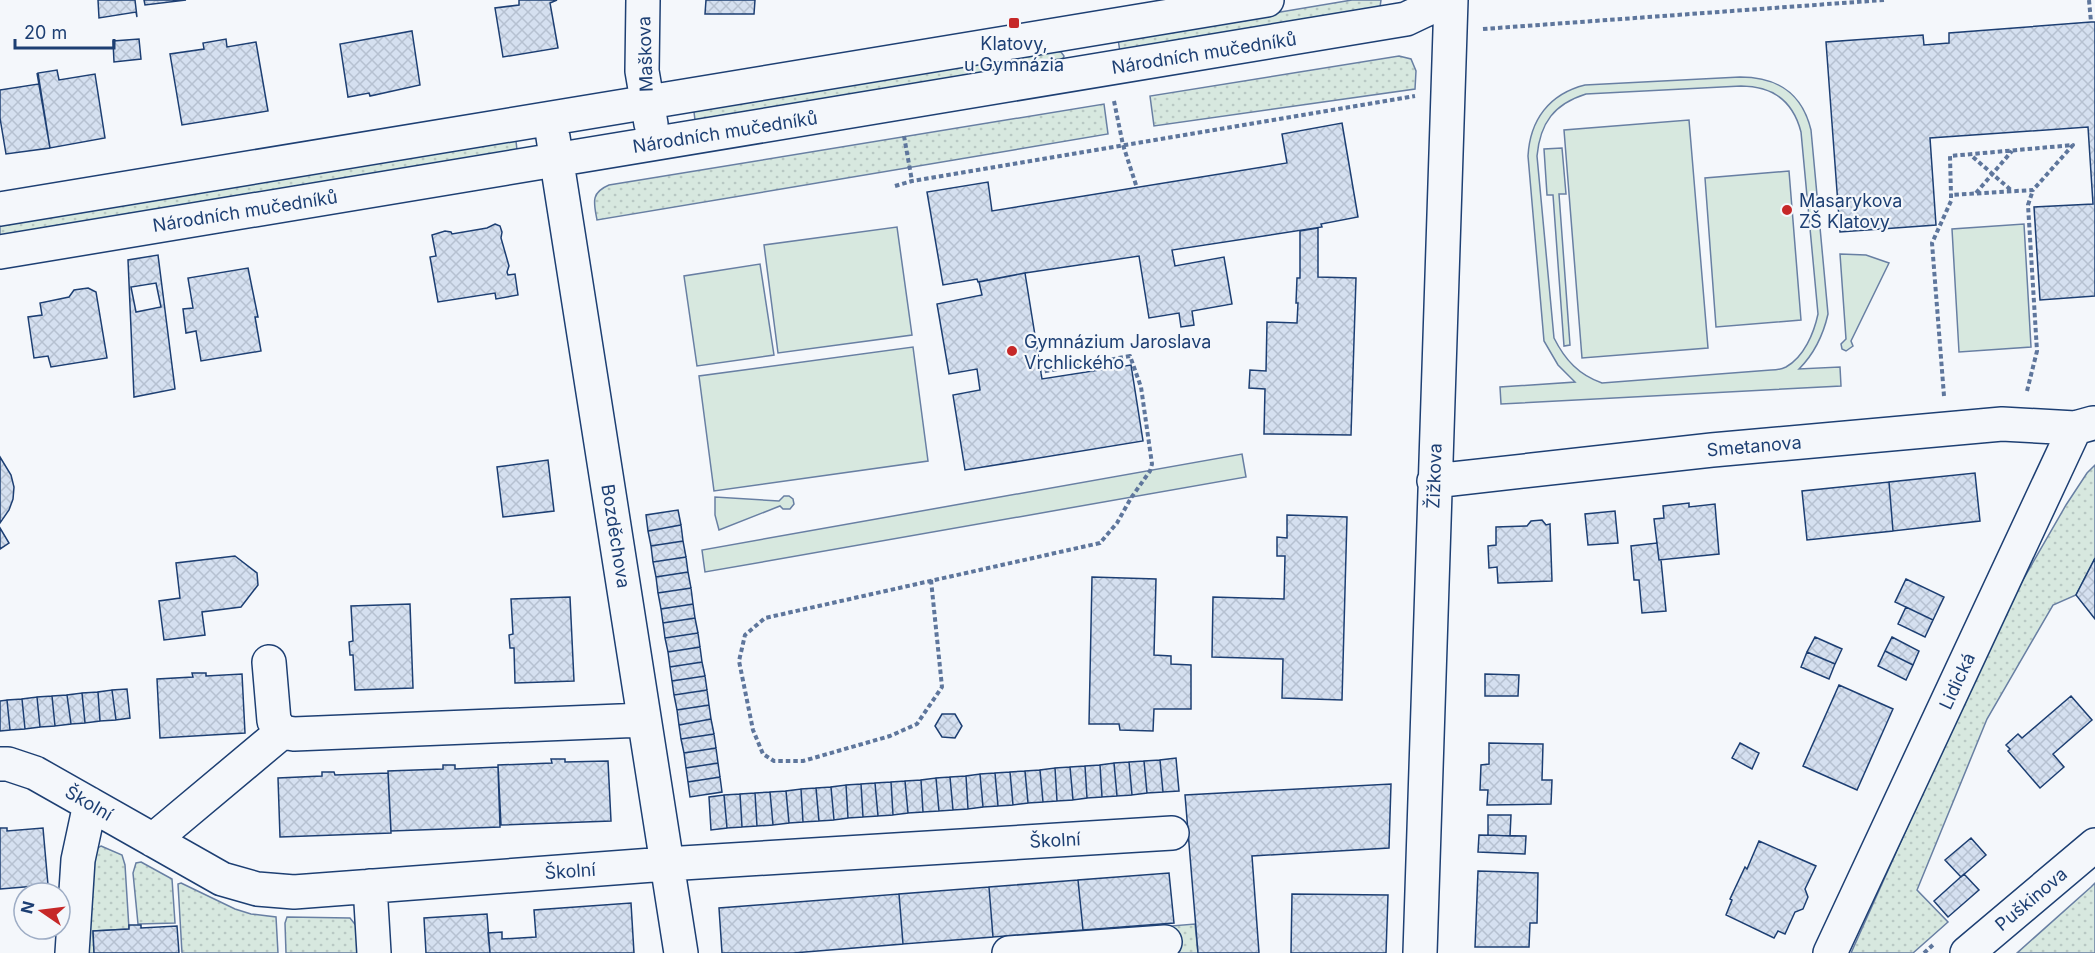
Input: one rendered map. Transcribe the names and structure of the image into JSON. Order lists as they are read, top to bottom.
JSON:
{
  "streets": {
    "street": [
      "Národních mučedníků",
      "Maškova",
      "Smetanova",
      "Žižkova",
      "Bozděchova",
      "Lidická",
      "Školní",
      "Puškinova"
    ]
  },
  "crossings": [
    ["Národních mučedníků", "Maškova"],
    ["Národních mučedníků", "Bozděchova"],
    ["Smetanova", "Žižkova"],
    ["Smetanova", "Lidická"],
    ["Bozděchova", "Školní"]
  ],
  "places": {
    "transit": ["Klatovy, u Gymnázia"],
    "other": ["Masarykova ZŠ Klatovy", "Gymnázium Jaroslava Vrchlického"]
  },
  "scale_bar": "20 m",
  "north": "left"
}
